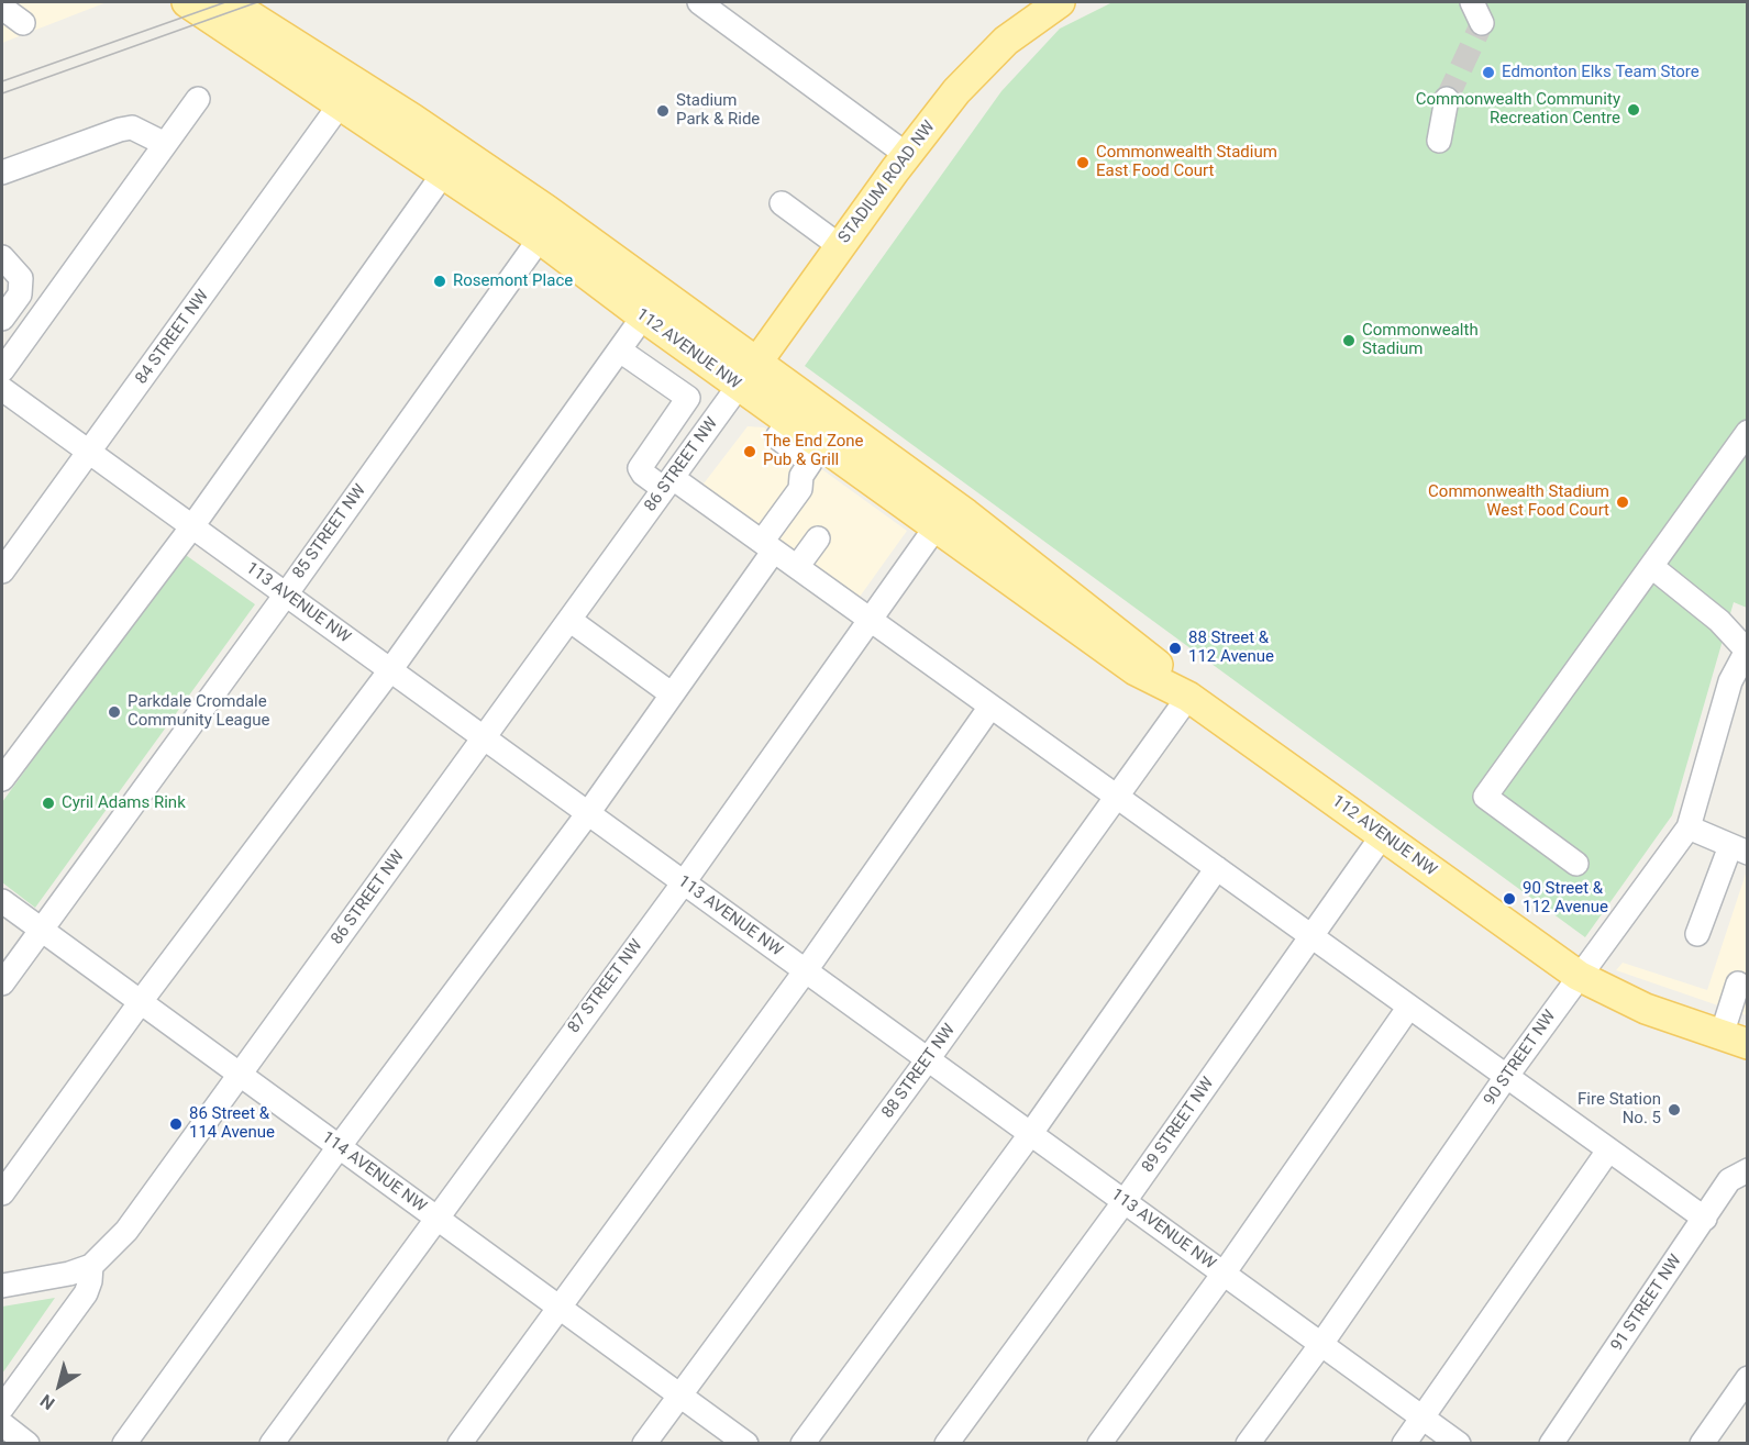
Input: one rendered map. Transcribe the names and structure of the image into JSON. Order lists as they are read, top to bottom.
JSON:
{
  "streets": {
    "main road": ["STADIUM ROAD NW", "112 AVENUE NW"],
    "street": [
      "84 STREET NW",
      "86 STREET NW",
      "85 STREET NW",
      "113 AVENUE NW",
      "87 STREET NW",
      "90 STREET NW",
      "88 STREET NW",
      "89 STREET NW",
      "114 AVENUE NW",
      "91 STREET NW"
    ]
  },
  "crossings": [
    ["STADIUM ROAD NW", "112 AVENUE NW"],
    ["STADIUM ROAD NW", "86 STREET NW"],
    ["84 STREET NW", "112 AVENUE NW"],
    ["84 STREET NW", "113 AVENUE NW"],
    ["112 AVENUE NW", "86 STREET NW"],
    ["112 AVENUE NW", "85 STREET NW"],
    ["112 AVENUE NW", "87 STREET NW"],
    ["112 AVENUE NW", "90 STREET NW"],
    ["112 AVENUE NW", "88 STREET NW"],
    ["112 AVENUE NW", "89 STREET NW"],
    ["86 STREET NW", "113 AVENUE NW"],
    ["86 STREET NW", "114 AVENUE NW"],
    ["85 STREET NW", "113 AVENUE NW"],
    ["85 STREET NW", "114 AVENUE NW"],
    ["113 AVENUE NW", "87 STREET NW"],
    ["113 AVENUE NW", "90 STREET NW"],
    ["113 AVENUE NW", "88 STREET NW"],
    ["113 AVENUE NW", "89 STREET NW"],
    ["87 STREET NW", "114 AVENUE NW"],
    ["88 STREET NW", "114 AVENUE NW"]
  ],
  "places": [
    "Edmonton Elks Team Store",
    "Commonwealth Community Recreation Centre",
    "Stadium Park & Ride",
    "Commonwealth Stadium East Food Court",
    "Rosemont Place",
    "Commonwealth Stadium",
    "The End Zone Pub & Grill",
    "Commonwealth Stadium West Food Court",
    "88 Street & 112 Avenue",
    "Parkdale Cromdale Community League",
    "Cyril Adams Rink",
    "90 Street & 112 Avenue",
    "Fire Station No. 5",
    "86 Street & 114 Avenue"
  ],
  "north": "bottom left"
}
